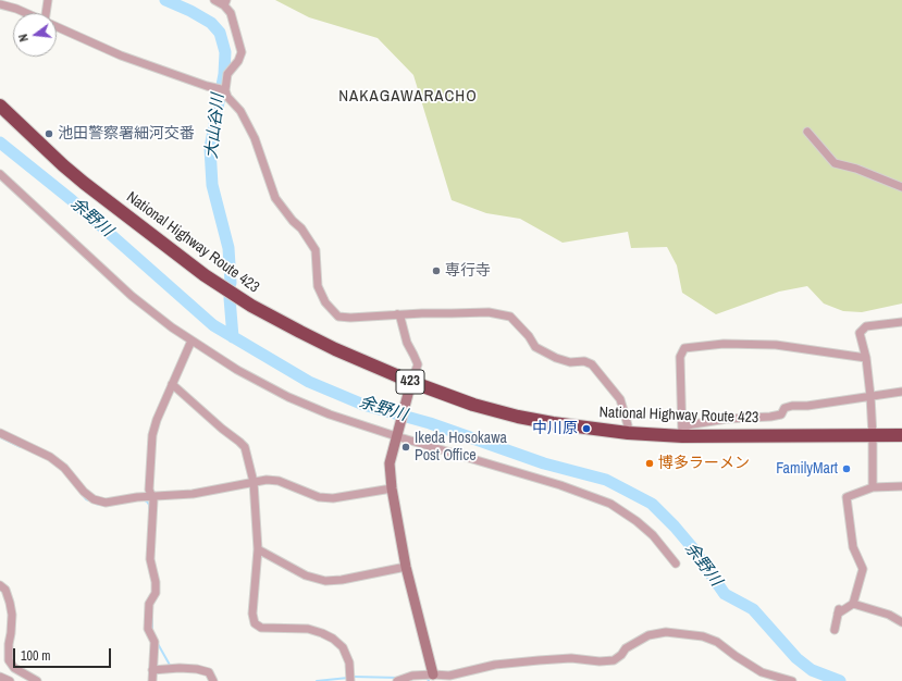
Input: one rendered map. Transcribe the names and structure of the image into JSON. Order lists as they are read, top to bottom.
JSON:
{
  "streets": {
    "highway": ["National Highway Route 423", "423"]
  },
  "districts": ["NAKAGAWARACHO"],
  "water": ["大山谷川", "余野川"],
  "places": [
    "池田警察署細河交番",
    "専行寺",
    "中川原",
    "Ikeda Hosokawa Post Office",
    "博多ラーメン",
    "FamilyMart"
  ],
  "scale_bar": "100 m",
  "north": "left"
}
